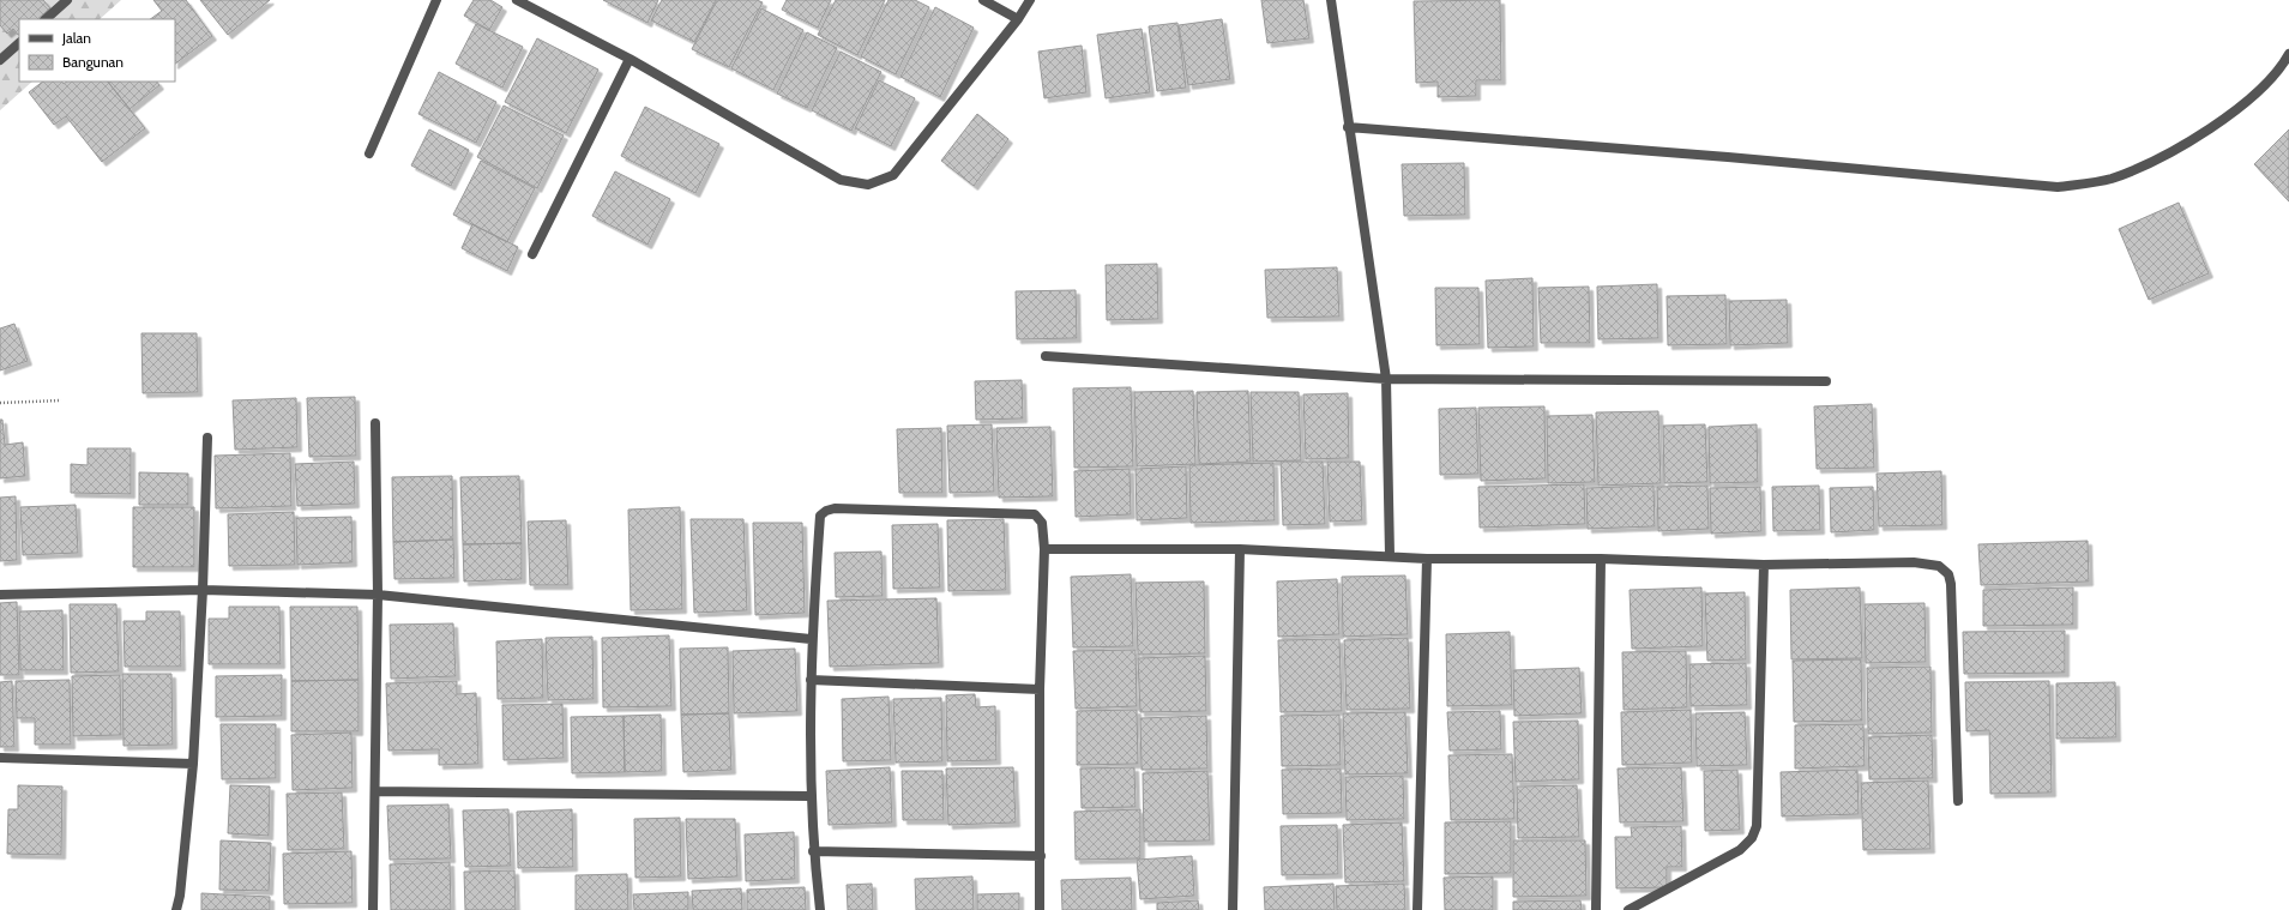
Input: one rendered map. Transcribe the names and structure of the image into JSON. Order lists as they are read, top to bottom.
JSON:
{
  "legend": ["Jalan", "Bangunan"]
}
